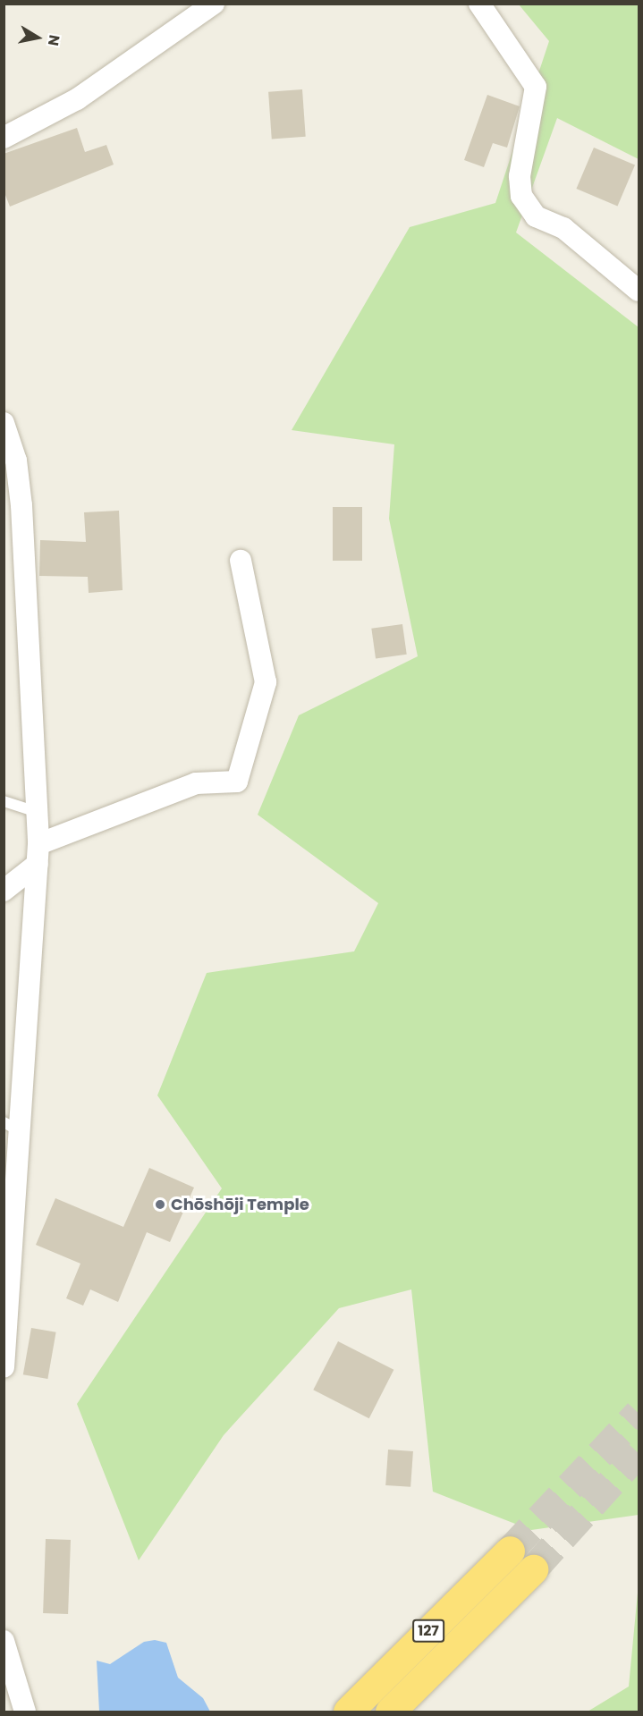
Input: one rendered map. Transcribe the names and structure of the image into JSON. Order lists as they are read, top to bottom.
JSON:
{
  "streets": {
    "highway": ["127"]
  },
  "places": ["Chōshōji Temple"],
  "north": "right"
}
